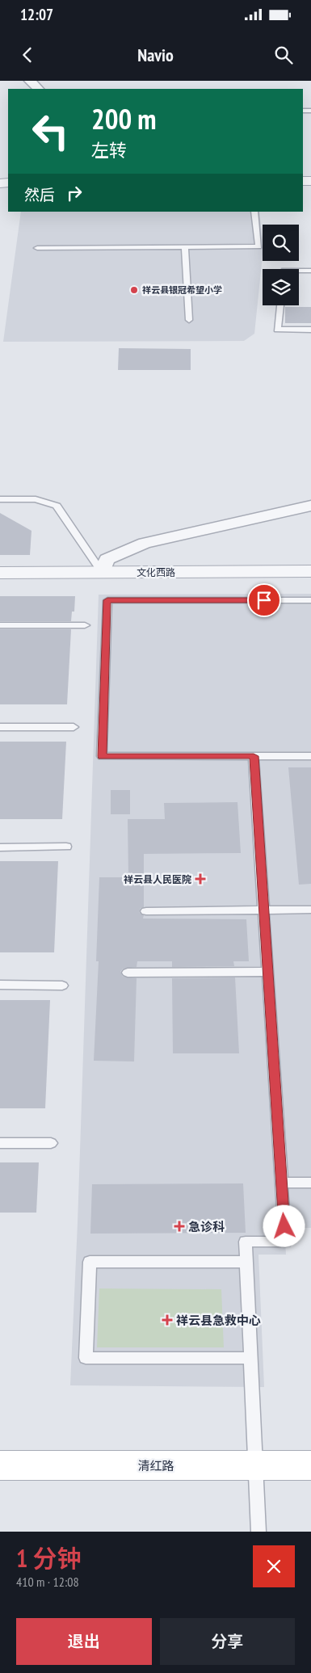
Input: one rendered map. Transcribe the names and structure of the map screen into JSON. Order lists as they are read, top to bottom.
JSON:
{
  "streets": {
    "main road": ["清红路"],
    "street": ["文化西路"]
  },
  "places": {
    "other": ["祥云县银冠希望小学"],
    "health": ["祥云县人民医院", "急诊科", "祥云县急救中心"]
  },
  "page": {
    "status": "12:07",
    "header": "Navio",
    "turn": ["200 m", "左转"],
    "then": "然后",
    "heading": ["1 分钟", "410 m · 12:08"],
    "buttons": ["退出", "分享"]
  }
}
